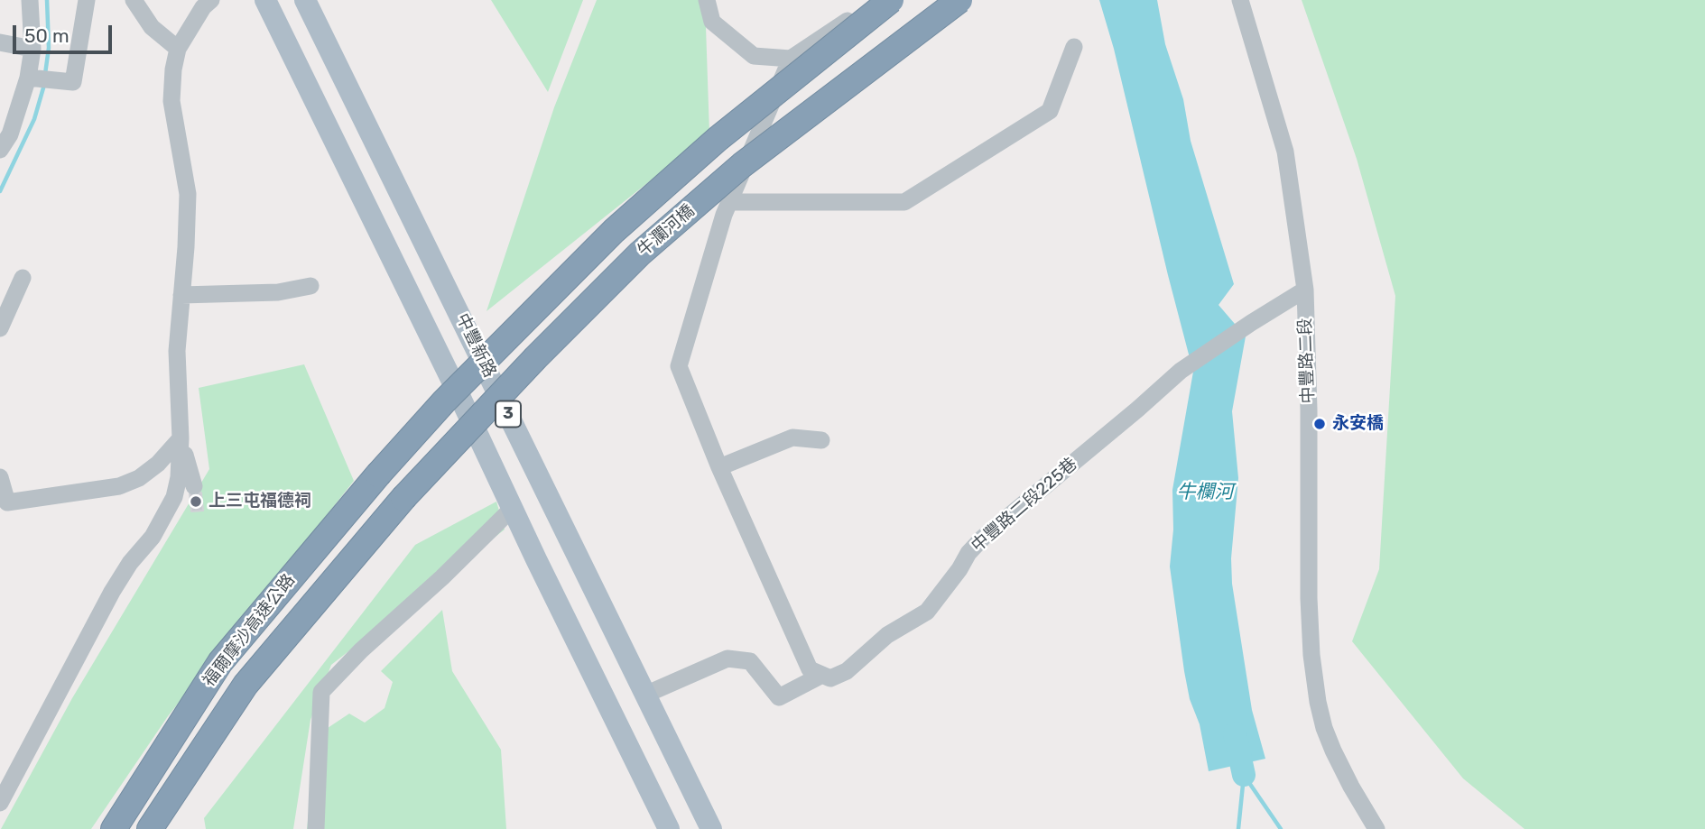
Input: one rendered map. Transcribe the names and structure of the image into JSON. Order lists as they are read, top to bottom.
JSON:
{
  "streets": {
    "highway": ["牛瀾河橋", "3", "福爾摩沙高速公路"],
    "main road": ["中豐新路"],
    "street": ["中豐路二段", "中豐路二段225巷"]
  },
  "crossings": [
    ["牛瀾河橋", "福爾摩沙高速公路"],
    ["中豐新路", "中豐路二段225巷"],
    ["中豐路二段", "中豐路二段225巷"]
  ],
  "water": ["牛欄河"],
  "places": ["永安橋", "上三屯福德祠"],
  "scale_bar": "50 m"
}
